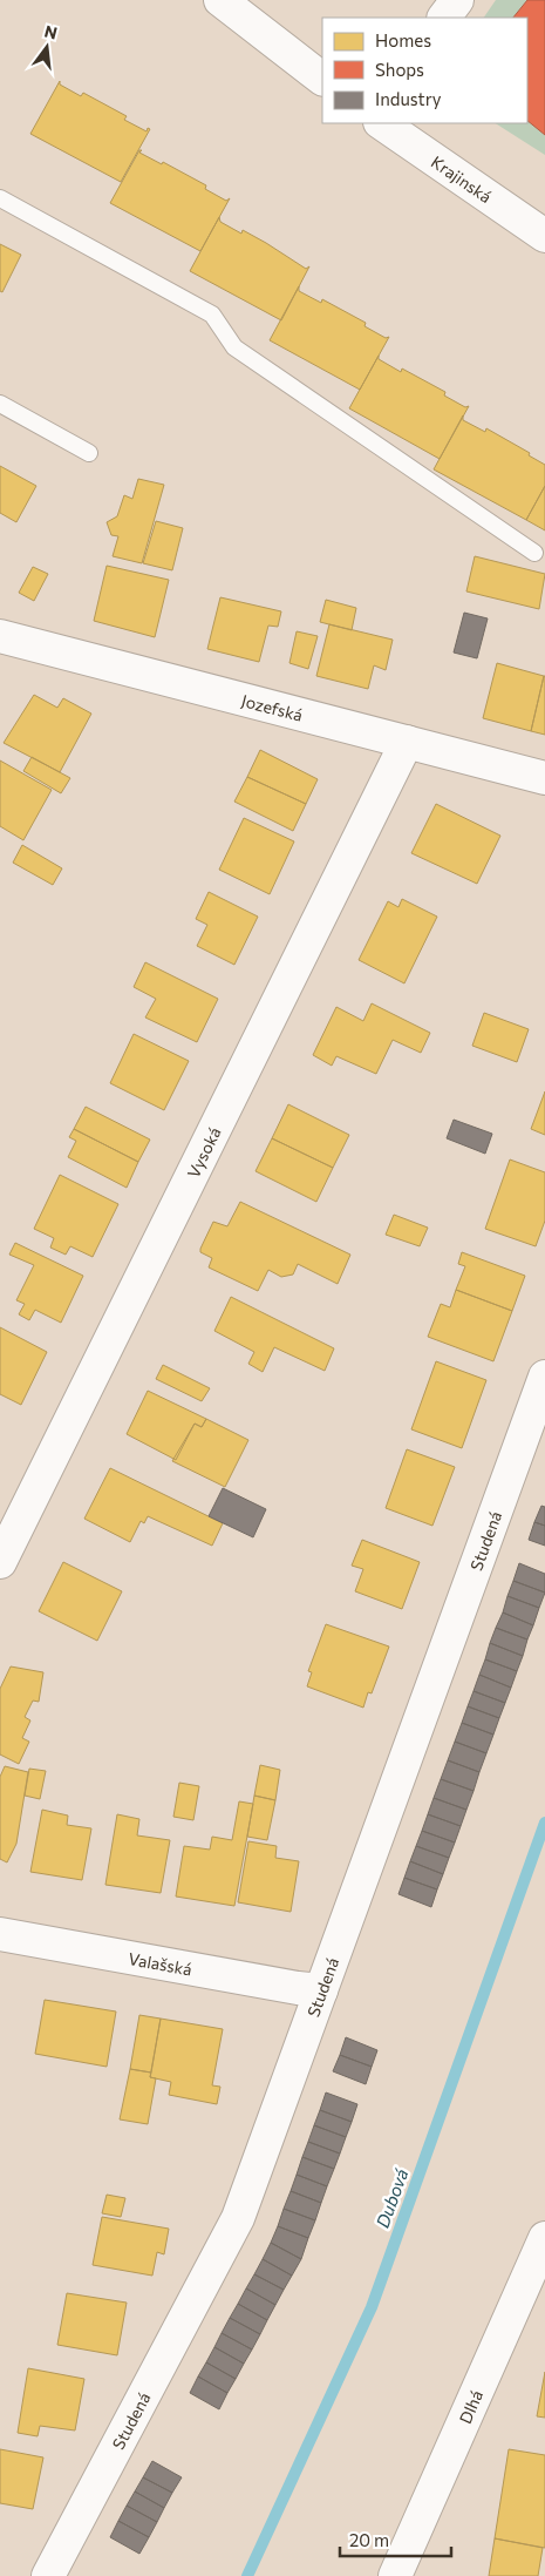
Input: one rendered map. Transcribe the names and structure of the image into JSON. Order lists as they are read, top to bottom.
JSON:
{
  "streets": {
    "street": [
      "Krajinská",
      "Jozefská",
      "Vysoká",
      "Studená",
      "Valašská",
      "Dlhá"
    ]
  },
  "crossings": [
    ["Jozefská", "Vysoká"],
    ["Studená", "Valašská"]
  ],
  "water": ["Dubová"],
  "legend": ["Homes", "Shops", "Industry"],
  "scale_bar": "20 m",
  "north": "top"
}
